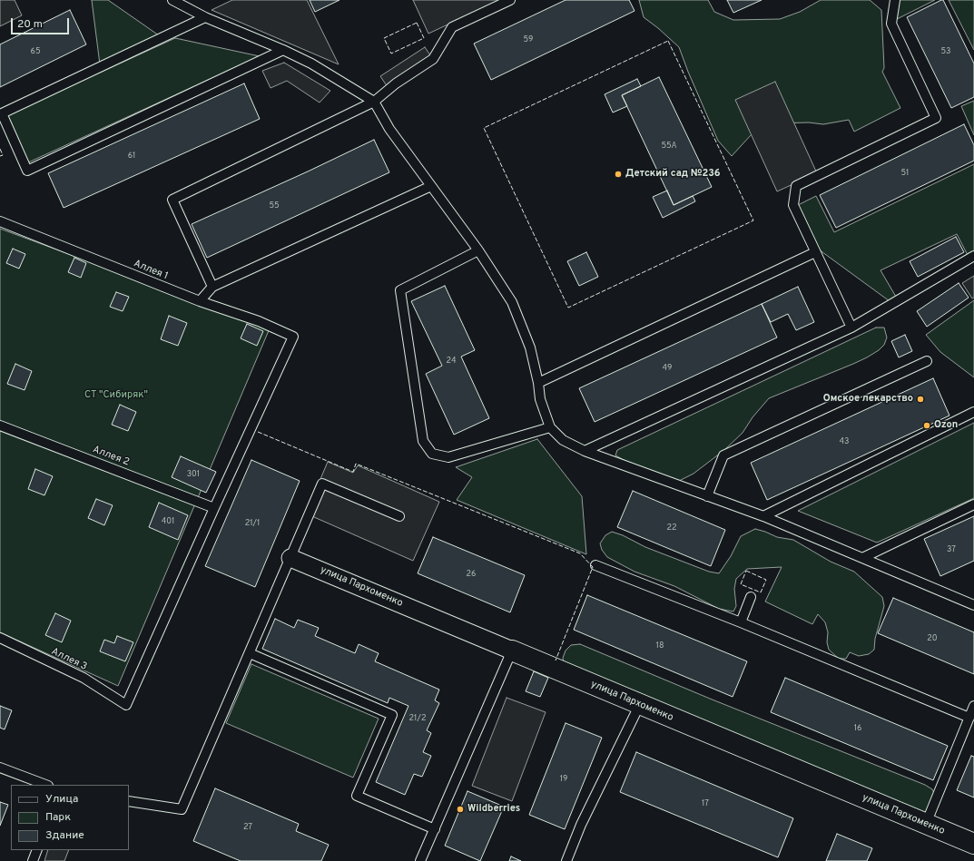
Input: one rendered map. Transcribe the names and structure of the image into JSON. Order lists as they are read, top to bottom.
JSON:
{
  "streets": {
    "street": ["улица Пархоменко"],
    "lane": ["Аллея 1", "Аллея 2", "Аллея 3"]
  },
  "crossings": [
    ["Аллея 1", "Аллея 2"],
    ["Аллея 1", "Аллея 3"],
    ["Аллея 2", "Аллея 3"]
  ],
  "parks": ["СТ \"Сибиряк\""],
  "places": [
    "Детский сад №236",
    "Омское лекарство",
    "Ozon",
    "Wildberries"
  ],
  "house_numbers": [
    "59",
    "65",
    "53",
    "55А",
    "61",
    "51",
    "55",
    "24",
    "49",
    "43",
    "301",
    "401",
    "21/1",
    "22",
    "37",
    "26",
    "20",
    "18",
    "21/2",
    "16",
    "19",
    "17",
    "27"
  ],
  "legend": ["Улица", "Парк", "Здание"],
  "scale_bar": "20 m"
}
